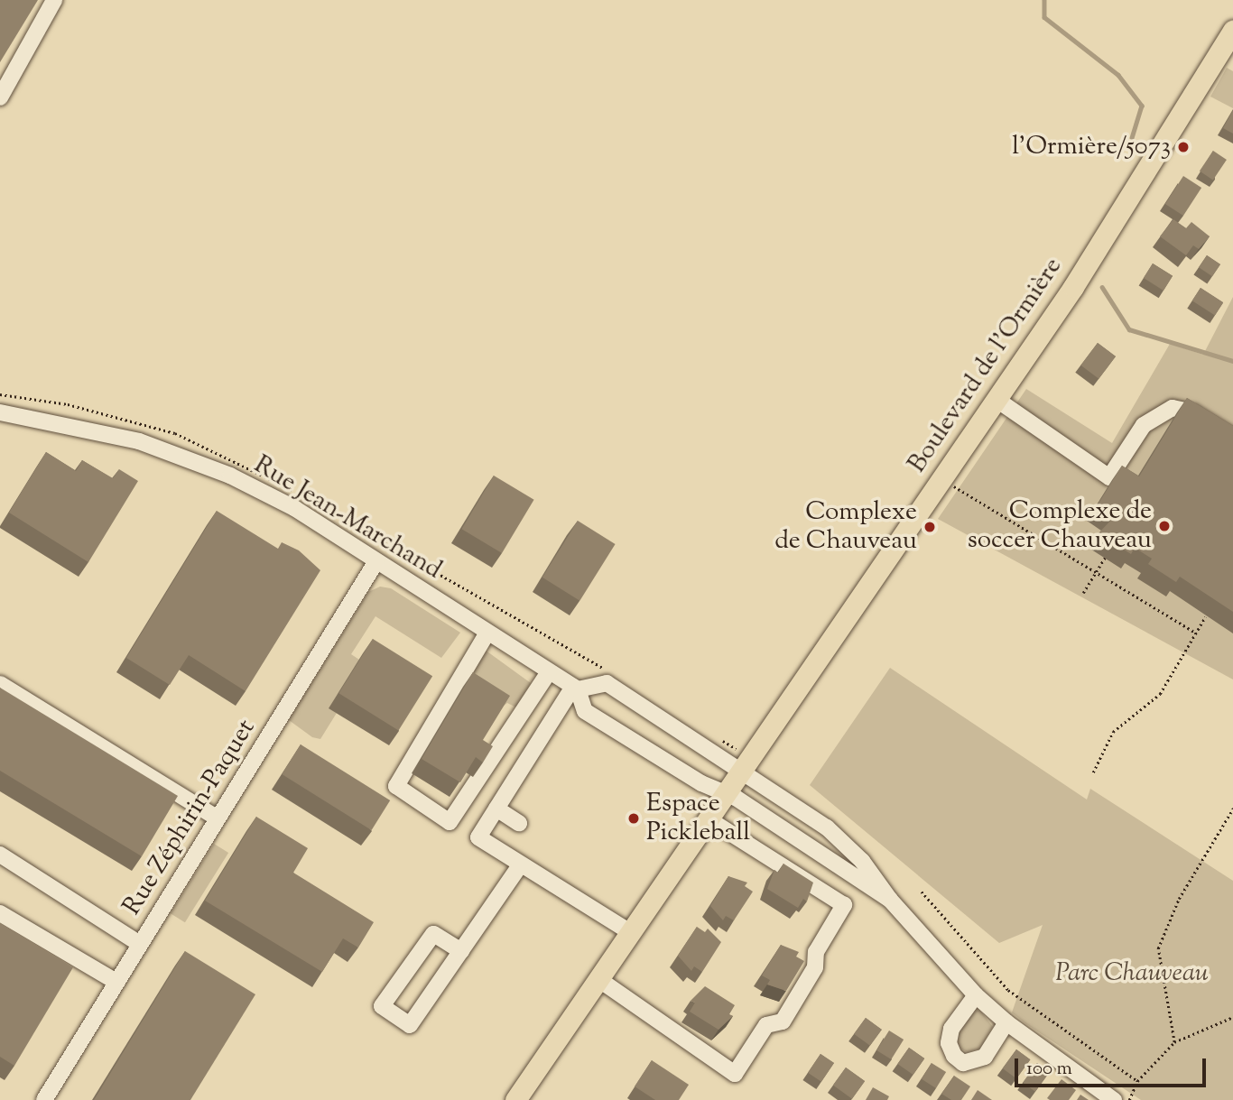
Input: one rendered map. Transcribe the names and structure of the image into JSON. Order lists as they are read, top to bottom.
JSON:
{
  "streets": {
    "main road": ["Boulevard de l'Ormière"],
    "street": ["Rue Jean-Marchand", "Rue Zéphirin-Paquet"]
  },
  "crossings": [
    ["Boulevard de l'Ormière", "Rue Jean-Marchand"],
    ["Rue Jean-Marchand", "Rue Zéphirin-Paquet"]
  ],
  "parks": ["Parc Chauveau"],
  "places": [
    "l'Ormière/5073",
    "Complexe de soccer Chauveau",
    "Complexe de Chauveau",
    "Espace Pickleball"
  ],
  "scale_bar": "100 m"
}
